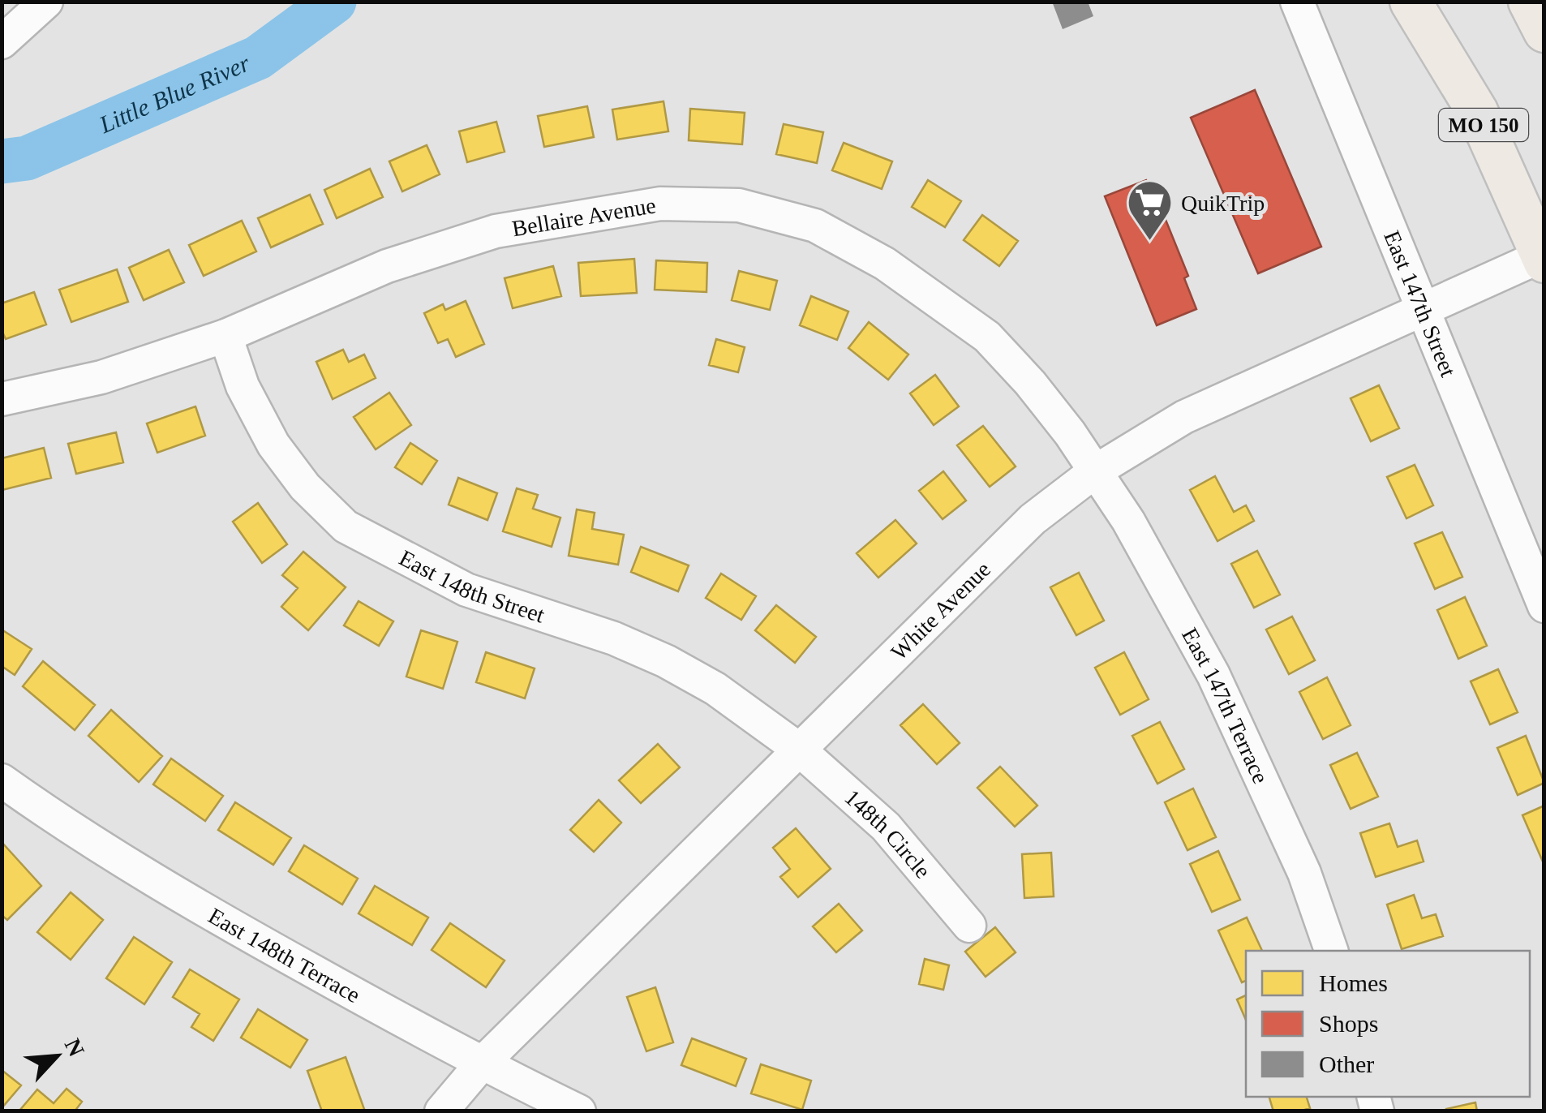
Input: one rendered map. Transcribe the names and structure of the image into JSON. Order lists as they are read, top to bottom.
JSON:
{
  "streets": {
    "main road": ["MO 150"],
    "street": [
      "Bellaire Avenue",
      "East 147th Street",
      "East 148th Street",
      "White Avenue",
      "East 147th Terrace",
      "148th Circle",
      "East 148th Terrace"
    ]
  },
  "crossings": [
    ["MO 150", "White Avenue"],
    ["Bellaire Avenue", "East 148th Street"],
    ["Bellaire Avenue", "White Avenue"],
    ["Bellaire Avenue", "East 147th Terrace"],
    ["East 147th Street", "White Avenue"],
    ["East 148th Street", "White Avenue"],
    ["East 148th Street", "148th Circle"],
    ["White Avenue", "East 147th Terrace"],
    ["White Avenue", "148th Circle"],
    ["White Avenue", "East 148th Terrace"]
  ],
  "water": ["Little Blue River"],
  "places": {
    "supermarket": ["QuikTrip"]
  },
  "legend": ["Homes", "Shops", "Other"],
  "north": "top right"
}
